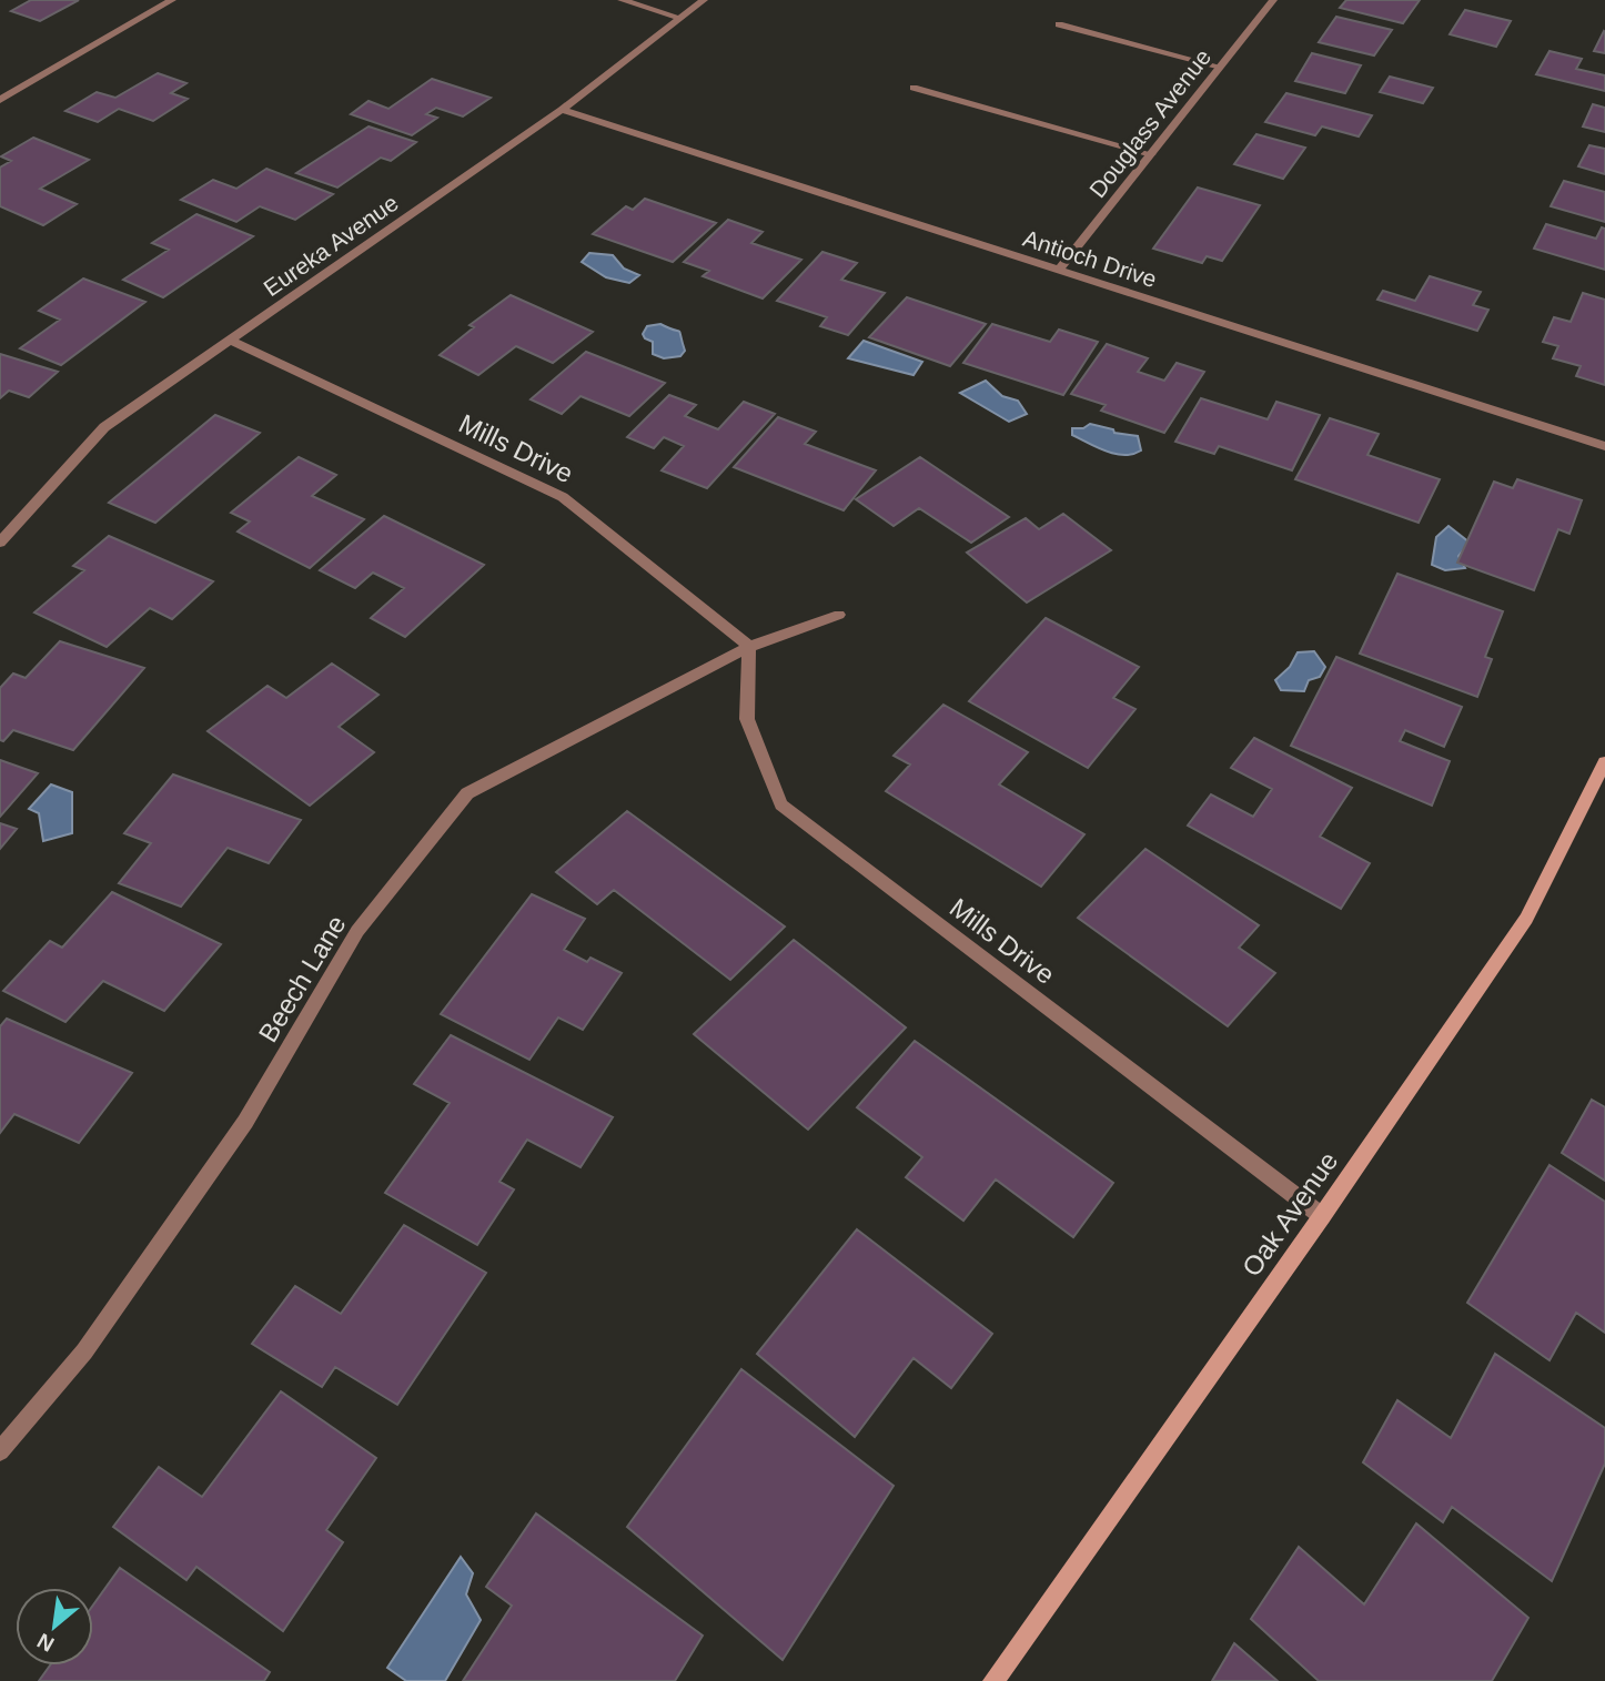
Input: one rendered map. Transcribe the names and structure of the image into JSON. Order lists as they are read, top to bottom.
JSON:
{
  "streets": {
    "street": [
      "Douglass Avenue",
      "Eureka Avenue",
      "Antioch Drive",
      "Mills Drive",
      "Beech Lane",
      "Oak Avenue"
    ]
  },
  "crossings": [
    ["Douglass Avenue", "Antioch Drive"],
    ["Eureka Avenue", "Antioch Drive"],
    ["Eureka Avenue", "Mills Drive"],
    ["Mills Drive", "Beech Lane"],
    ["Mills Drive", "Oak Avenue"]
  ],
  "north": "bottom left"
}
